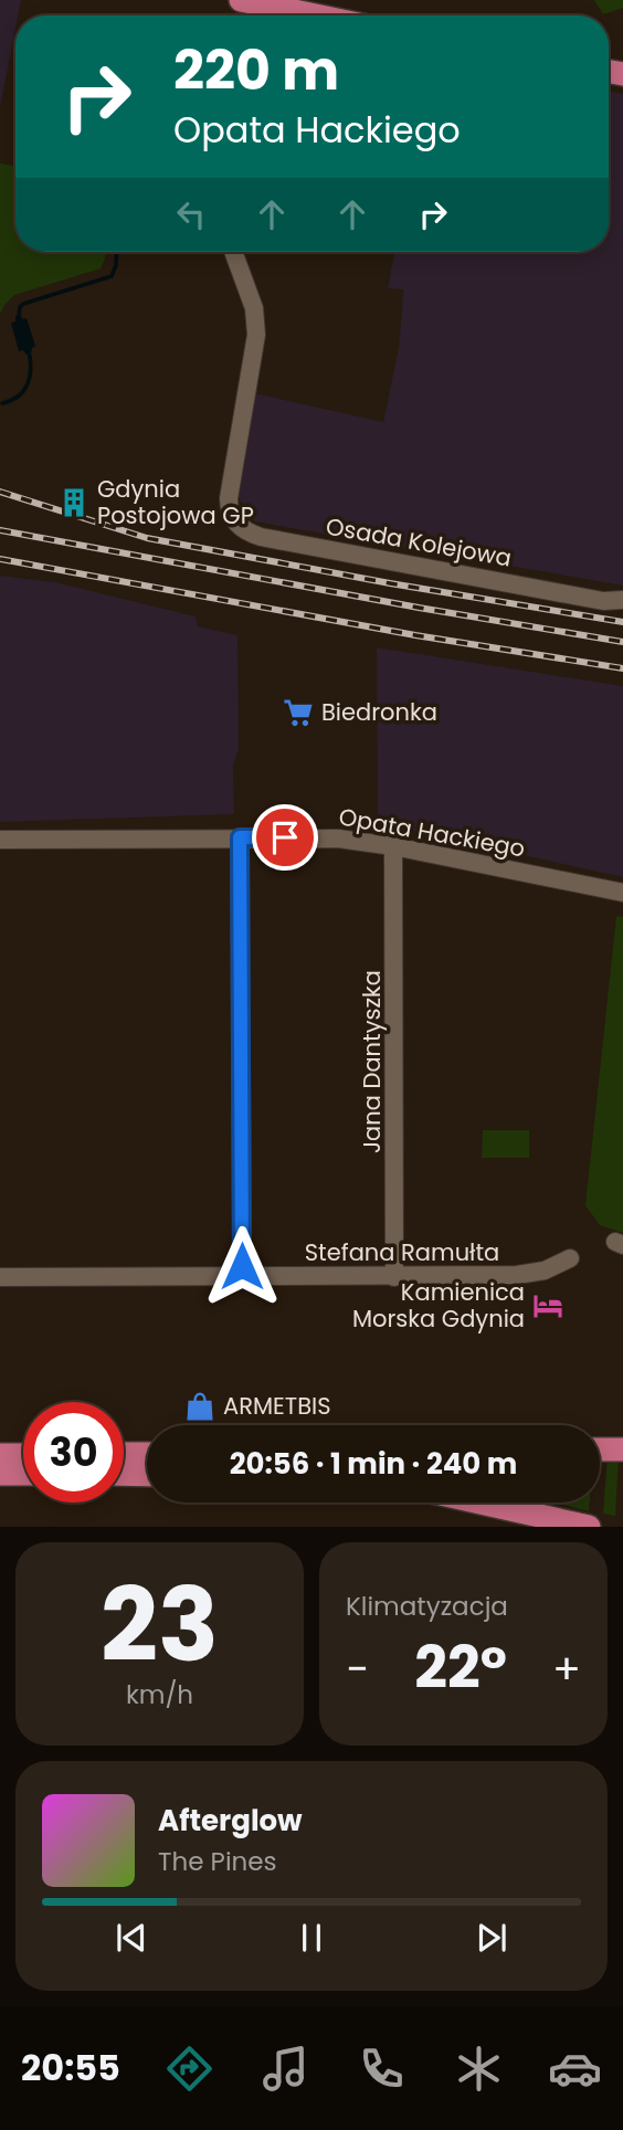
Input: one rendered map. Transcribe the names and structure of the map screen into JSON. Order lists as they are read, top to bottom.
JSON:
{
  "streets": {
    "street": [
      "Osada Kolejowa",
      "Opata Hackiego",
      "Jana Dantyszka",
      "Stefana Ramułta"
    ]
  },
  "crossings": [
    ["Opata Hackiego", "Jana Dantyszka"],
    ["Jana Dantyszka", "Stefana Ramułta"]
  ],
  "places": {
    "building": ["Gdynia Postojowa GP"],
    "supermarket": ["Biedronka"],
    "hotel": ["Kamienica Morska Gdynia"],
    "shop": ["ARMETBIS"]
  },
  "page": {
    "turn": ["220 m", "Opata Hackiego"],
    "limit": "30",
    "trip": "20:56 · 1 min · 240 m",
    "tile": [
      ["23", "km/h"],
      "Klimatyzacja"
    ],
    "heat": ["−", "22°", "+"],
    "song": ["Afterglow", "The Pines"],
    "tabs": "20:55"
  }
}
